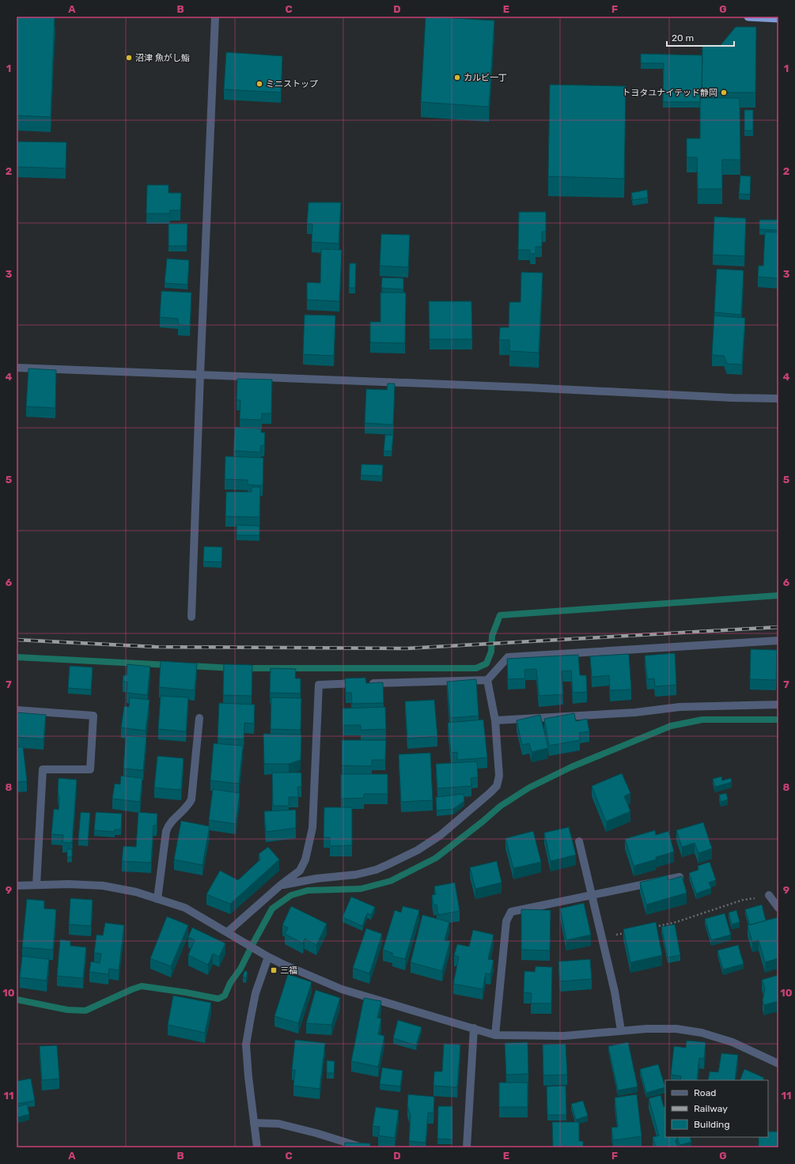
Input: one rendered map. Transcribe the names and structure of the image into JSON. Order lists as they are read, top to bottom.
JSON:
{
  "places": {
    "other": [
      "沼津 魚がし鮨",
      "カルビ一丁",
      "ミニストップ",
      "トヨタユナイテッド静岡"
    ],
    "transit": ["三福"]
  },
  "legend": ["Road", "Railway", "Building"],
  "scale_bar": "20 m",
  "grid": {
    "columns": [
      "A",
      "B",
      "C",
      "D",
      "E",
      "F",
      "G"
    ],
    "rows": [
      "1",
      "2",
      "3",
      "4",
      "5",
      "6",
      "7",
      "8",
      "9",
      "10",
      "11"
    ]
  }
}
